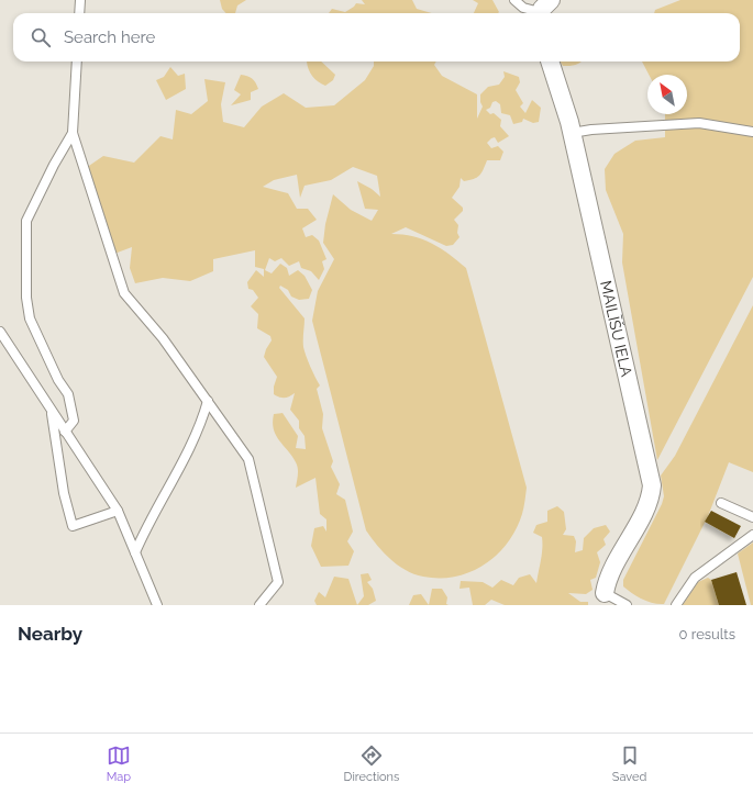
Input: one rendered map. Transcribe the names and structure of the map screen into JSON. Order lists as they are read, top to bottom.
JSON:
{
  "streets": {
    "street": ["MAILĪŠU IELA"]
  },
  "north": "top left",
  "page": {
    "search": "Search here",
    "heading": ["Nearby", "0 results"],
    "nav": ["Map", "Directions", "Saved"]
  }
}
